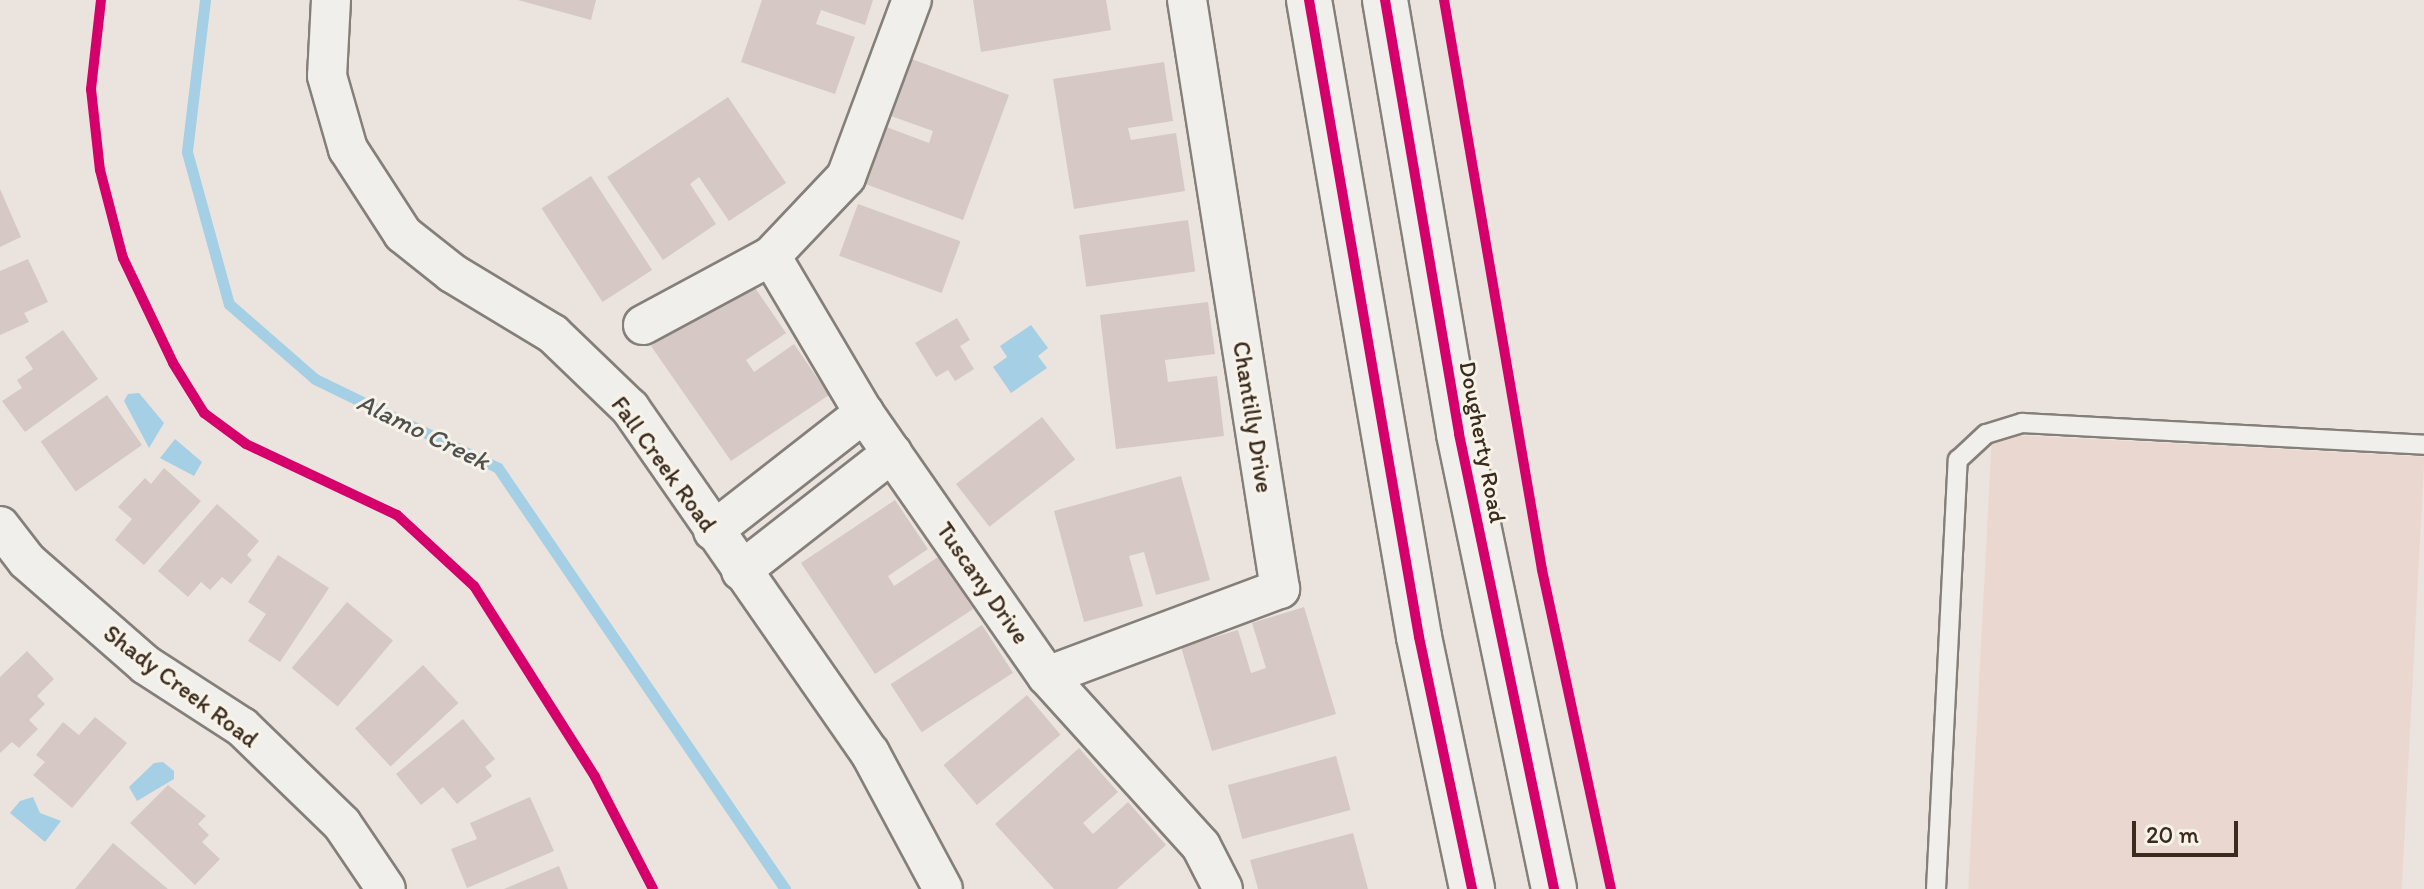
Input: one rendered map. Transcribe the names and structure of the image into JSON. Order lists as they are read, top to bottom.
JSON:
{
  "streets": {
    "main road": ["Dougherty Road"],
    "street": [
      "Chantilly Drive",
      "Fall Creek Road",
      "Tuscany Drive",
      "Shady Creek Road"
    ]
  },
  "crossings": [
    ["Chantilly Drive", "Tuscany Drive"]
  ],
  "water": ["Alamo Creek"],
  "scale_bar": "20 m"
}
